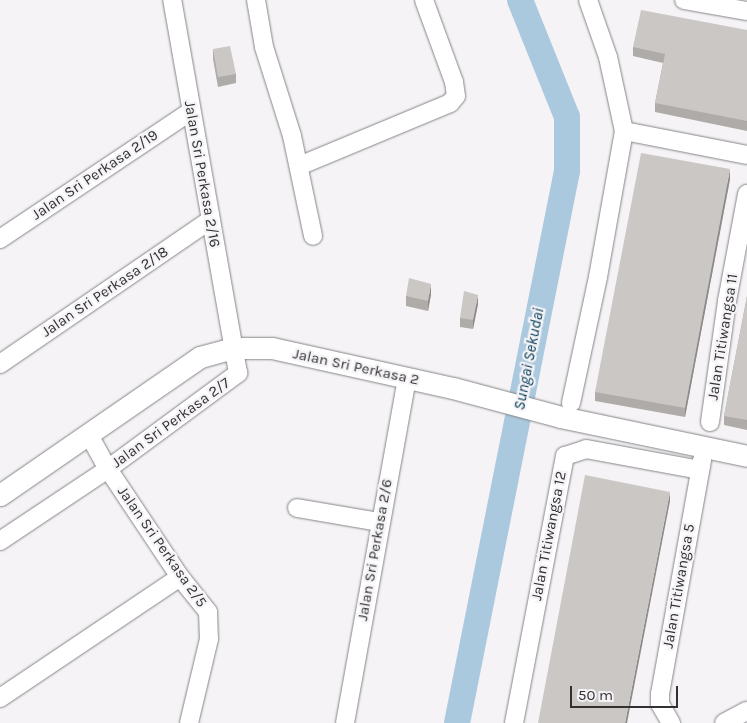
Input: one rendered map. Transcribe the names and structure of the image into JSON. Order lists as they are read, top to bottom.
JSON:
{
  "streets": {
    "street": [
      "Jalan Sri Perkasa 2/16",
      "Jalan Sri Perkasa 2/19",
      "Jalan Sri Perkasa 2/18",
      "Jalan Titiwangsa 11",
      "Jalan Sri Perkasa 2",
      "Jalan Sri Perkasa 2/7",
      "Jalan Titiwangsa 12",
      "Jalan Sri Perkasa 2/5",
      "Jalan Sri Perkasa 2/6",
      "Jalan Titiwangsa 5"
    ]
  },
  "crossings": [
    ["Jalan Sri Perkasa 2/16", "Jalan Sri Perkasa 2/19"],
    ["Jalan Sri Perkasa 2/16", "Jalan Sri Perkasa 2/18"],
    ["Jalan Sri Perkasa 2/16", "Jalan Sri Perkasa 2"],
    ["Jalan Sri Perkasa 2/16", "Jalan Sri Perkasa 2/7"],
    ["Jalan Sri Perkasa 2", "Jalan Sri Perkasa 2/7"],
    ["Jalan Sri Perkasa 2", "Jalan Sri Perkasa 2/5"],
    ["Jalan Sri Perkasa 2", "Jalan Sri Perkasa 2/6"],
    ["Jalan Sri Perkasa 2", "Jalan Titiwangsa 5"],
    ["Jalan Sri Perkasa 2/7", "Jalan Sri Perkasa 2/5"],
    ["Jalan Titiwangsa 12", "Jalan Titiwangsa 5"]
  ],
  "water": ["Sungai Sekudai"],
  "scale_bar": "50 m"
}
